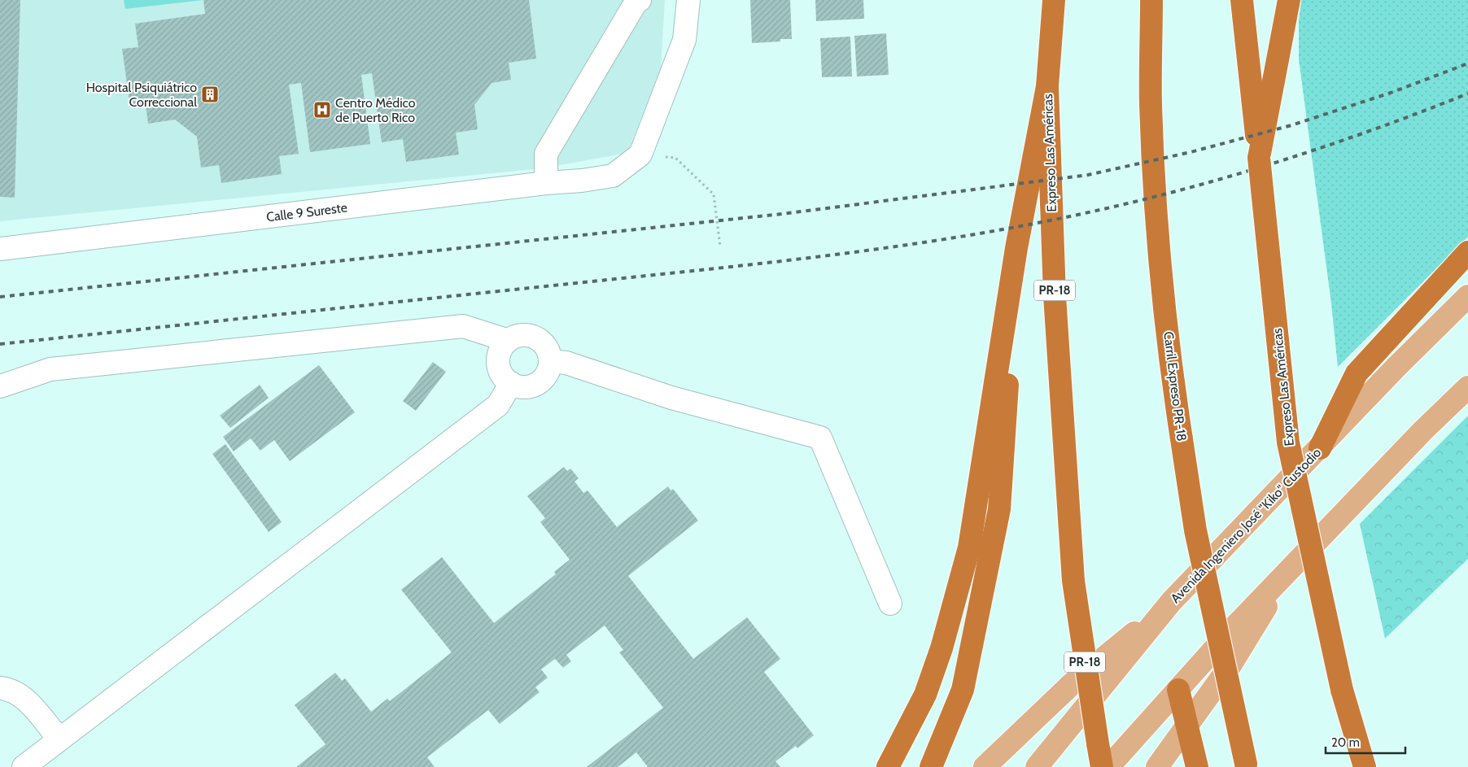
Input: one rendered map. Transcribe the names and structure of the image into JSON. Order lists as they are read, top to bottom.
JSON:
{
  "streets": {
    "highway": ["Expreso Las Américas", "PR-18", "Carril Expreso PR-18"],
    "main road": ["Avenida Ingeniero José \"Kiko\" Custodio"],
    "street": ["Calle 9 Sureste"]
  },
  "places": {
    "building": ["Hospital Psiquiátrico Correccional"],
    "hospital": ["Centro Médico de Puerto Rico"]
  },
  "scale_bar": "20 m"
}
